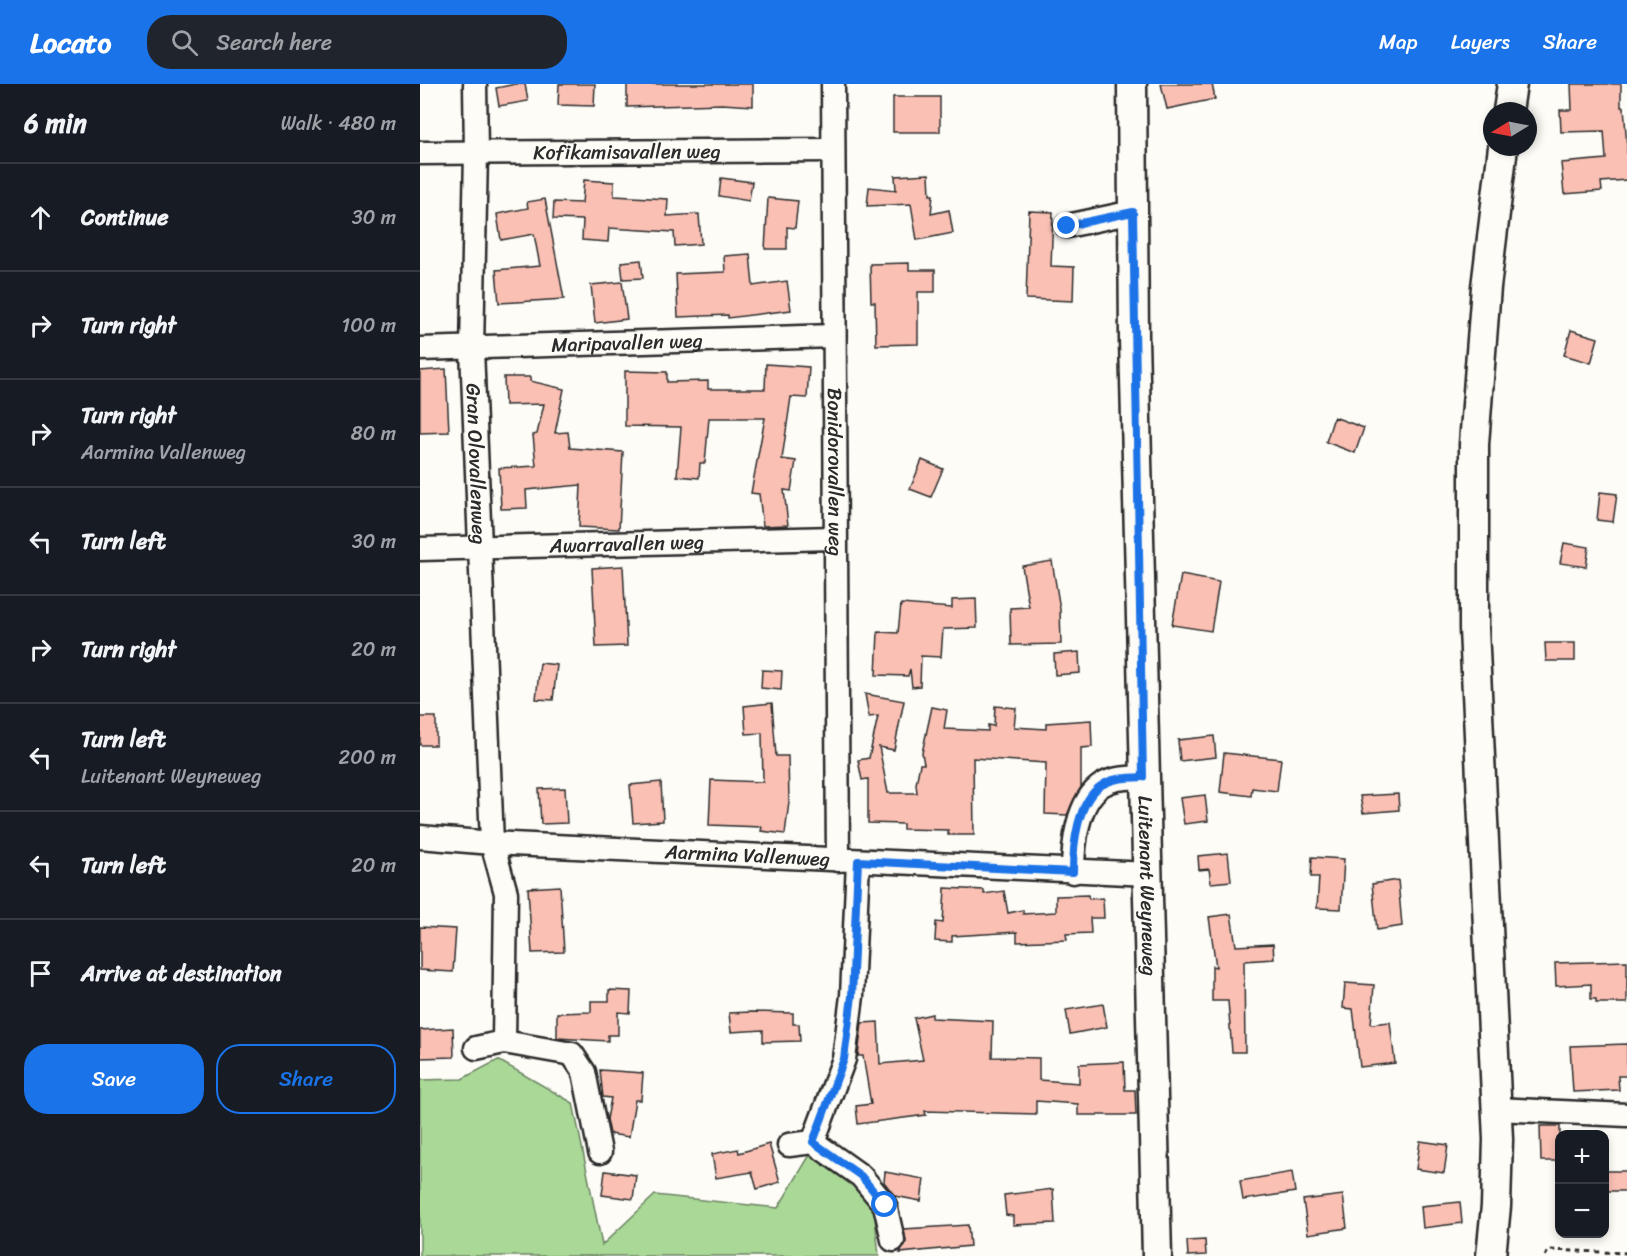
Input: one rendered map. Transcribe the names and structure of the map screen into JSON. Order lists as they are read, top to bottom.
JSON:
{
  "streets": {
    "main road": ["Luitenant Weyneweg"],
    "street": [
      "Kofikamisavallen weg",
      "Maripavallen weg",
      "Gran Olovallenweg",
      "Bonidorovallen weg",
      "Awarravallen weg",
      "Aarmina Vallenweg"
    ]
  },
  "crossings": [
    ["Kofikamisavallen weg", "Gran Olovallenweg"],
    ["Kofikamisavallen weg", "Bonidorovallen weg"],
    ["Maripavallen weg", "Gran Olovallenweg"],
    ["Maripavallen weg", "Bonidorovallen weg"],
    ["Gran Olovallenweg", "Awarravallen weg"],
    ["Gran Olovallenweg", "Aarmina Vallenweg"],
    ["Bonidorovallen weg", "Awarravallen weg"],
    ["Bonidorovallen weg", "Aarmina Vallenweg"],
    ["Aarmina Vallenweg", "Luitenant Weyneweg"]
  ],
  "north": "left",
  "page": {
    "header": "Locato",
    "search": "Search here",
    "nav": ["Map", "Layers", "Share"],
    "heading": ["6 min", "Walk · 480 m"],
    "list": [
      ["Continue", "30 m"],
      ["Turn right", "100 m"],
      ["Turn right", "Aarmina Vallenweg", "80 m"],
      ["Turn left", "30 m"],
      ["Turn right", "20 m"],
      ["Turn left", "Luitenant Weyneweg", "200 m"],
      ["Turn left", "20 m"],
      "Arrive at destination"
    ],
    "buttons": ["Save", "Share"],
    "map_buttons": ["+", "−"]
  }
}
